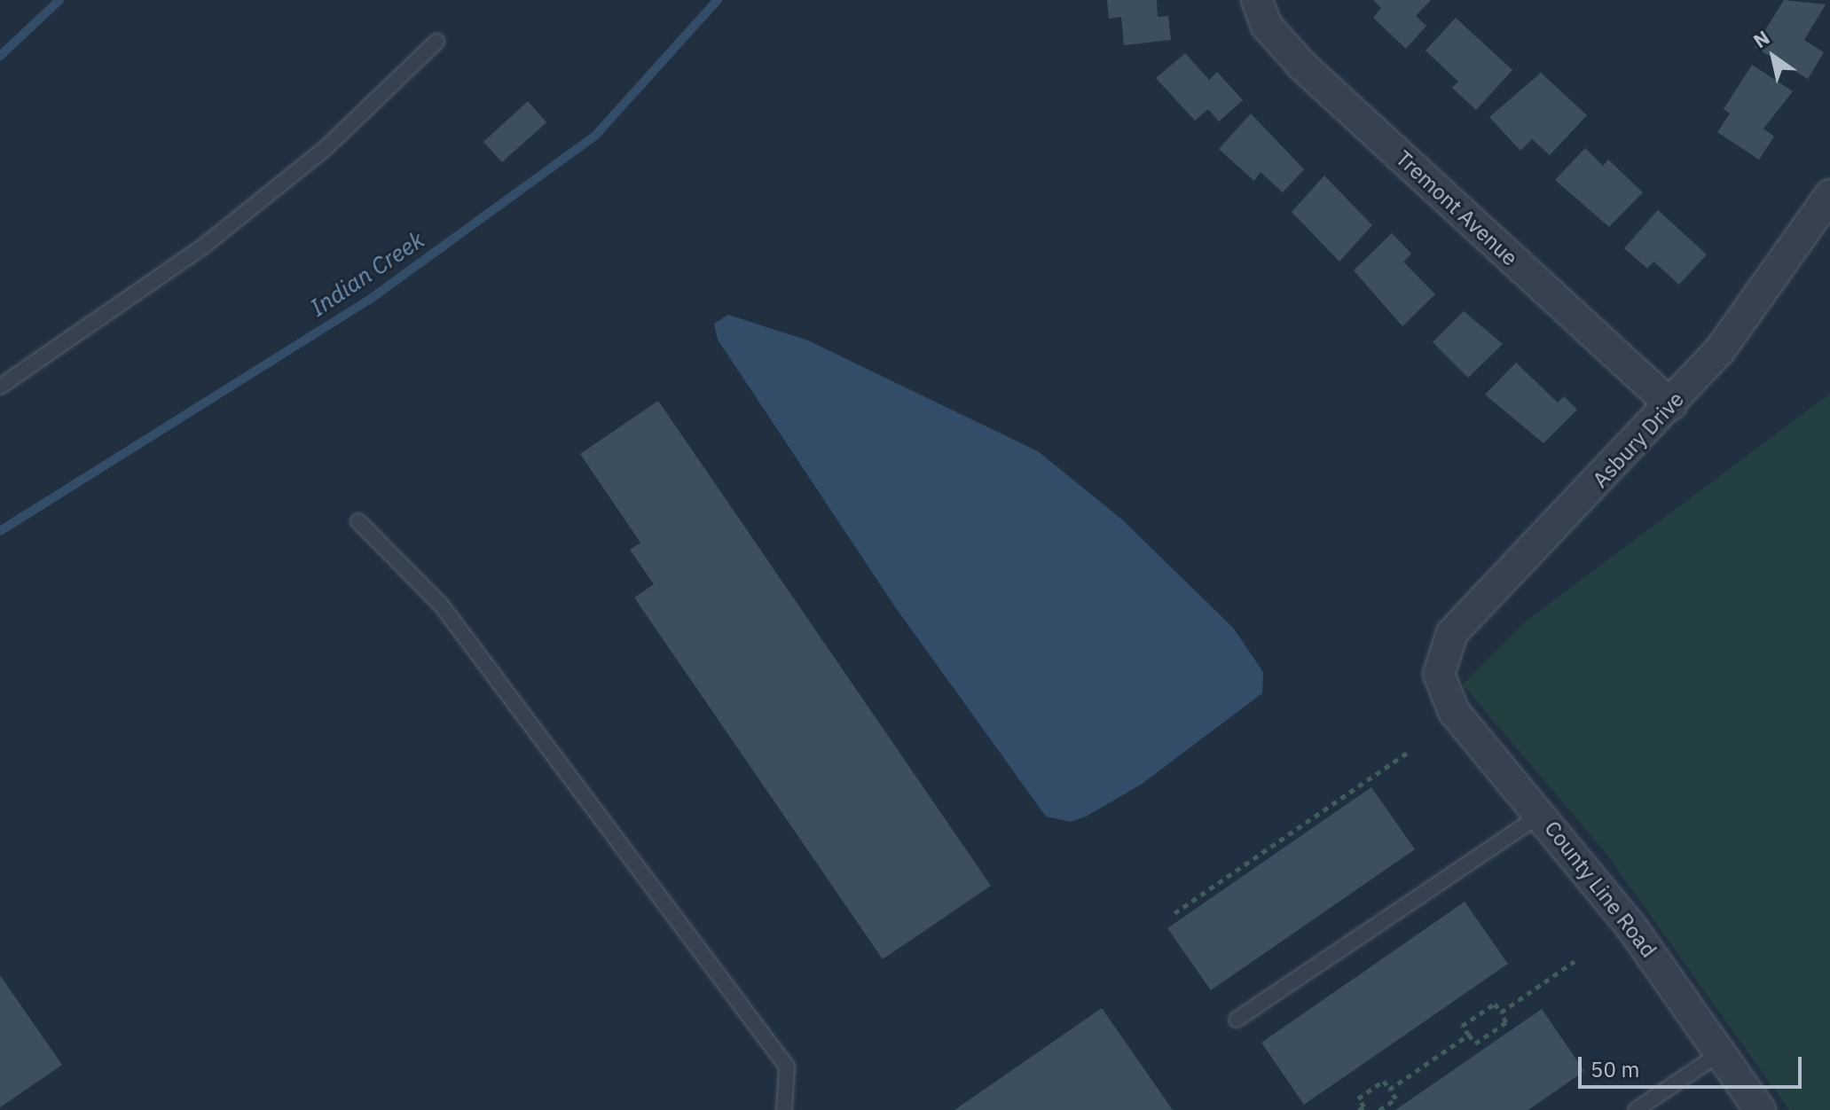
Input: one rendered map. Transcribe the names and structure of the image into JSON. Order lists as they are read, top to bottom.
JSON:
{
  "streets": {
    "street": ["Tremont Avenue", "Asbury Drive", "County Line Road"]
  },
  "crossings": [
    ["Tremont Avenue", "Asbury Drive"],
    ["Asbury Drive", "County Line Road"]
  ],
  "water": ["Indian Creek"],
  "scale_bar": "50 m",
  "north": "top left"
}
